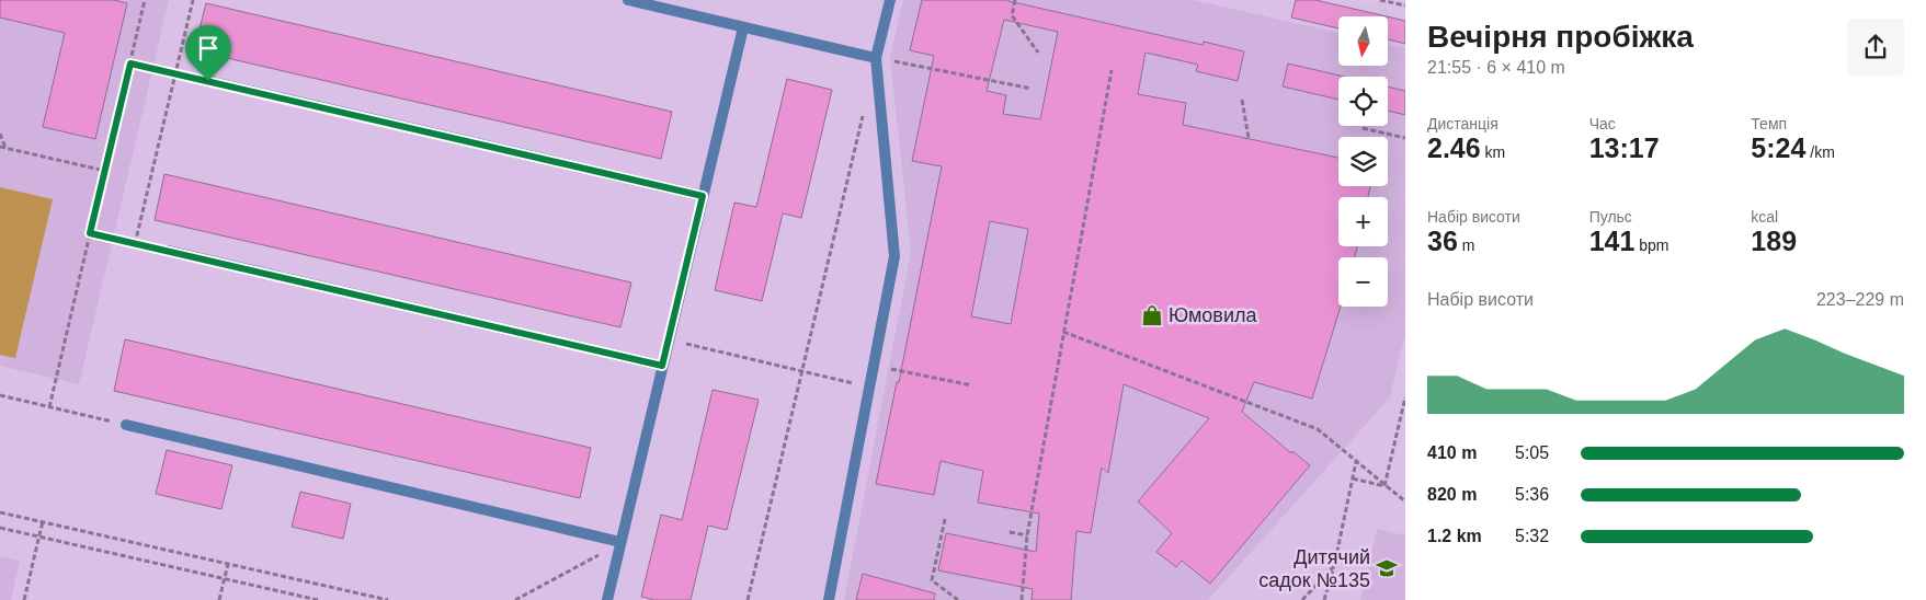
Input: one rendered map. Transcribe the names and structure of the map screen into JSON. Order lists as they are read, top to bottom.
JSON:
{
  "places": {
    "shop": ["Юмовила"],
    "school or university": ["Дитячий садок №135"]
  },
  "north": "bottom",
  "page": {
    "heading": ["Вечірня пробіжка", "21:55 · 6 × 410 m"],
    "map_buttons": ["+", "−"],
    "stats": [
      ["Дистанція", "2.46 km"],
      ["Час", "13:17"],
      ["Темп", "5:24 /km"],
      ["Набір висоти", "36 m"],
      ["Пульс", "141 bpm"],
      ["kcal", "189"]
    ],
    "chart": ["Набір висоти", "223–229 m"],
    "list": [
      {
        "name": "410 m",
        "note": "5:05"
      },
      {
        "name": "820 m",
        "note": "5:36"
      },
      {
        "name": "1.2 km",
        "note": "5:32"
      }
    ]
  }
}
